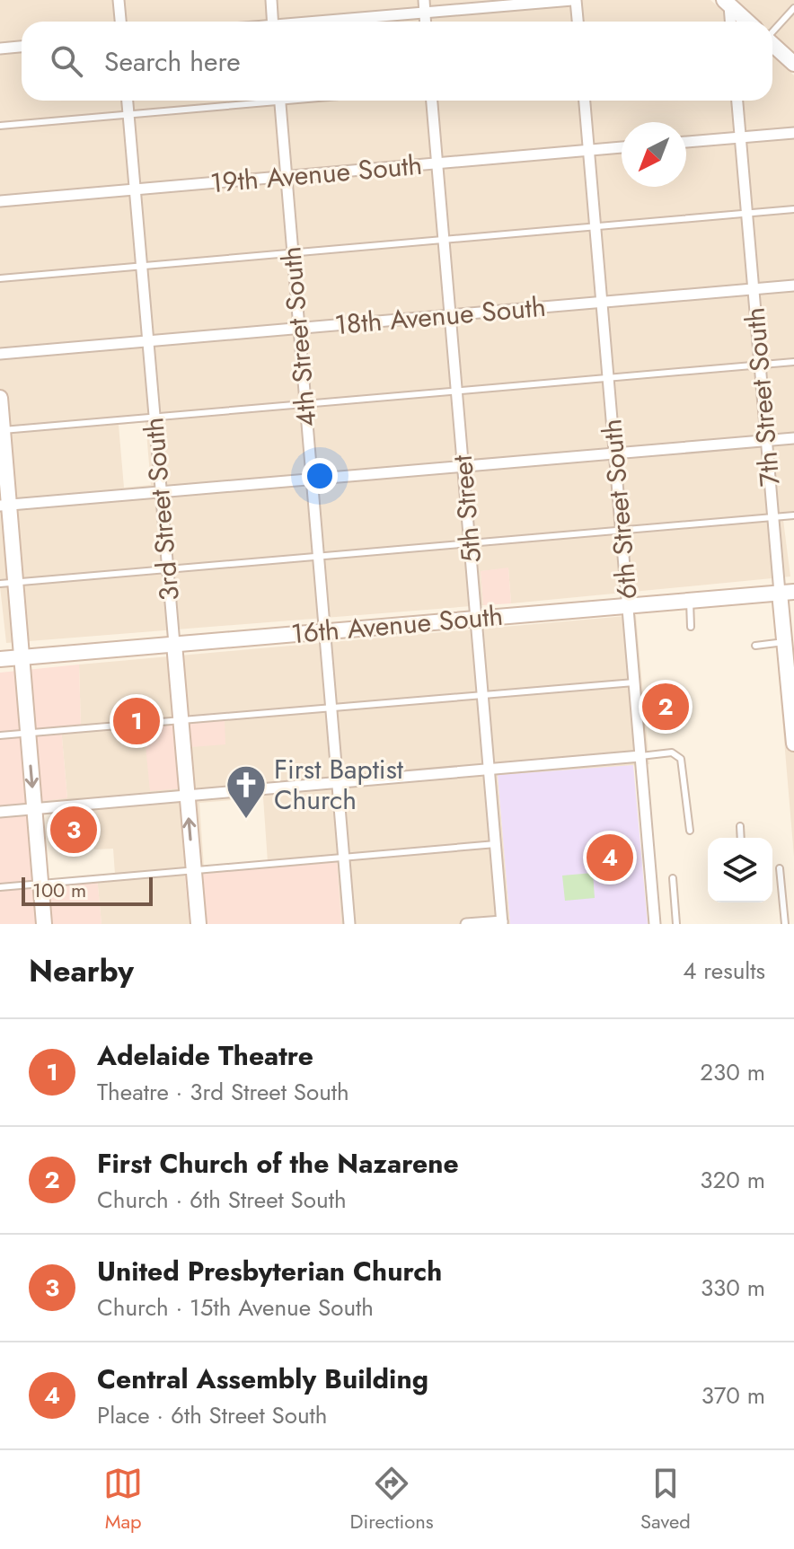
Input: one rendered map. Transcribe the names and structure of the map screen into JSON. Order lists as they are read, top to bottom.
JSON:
{
  "streets": {
    "street": [
      "19th Avenue South",
      "18th Avenue South",
      "4th Street South",
      "7th Street South",
      "3rd Street South",
      "5th Street",
      "6th Street South",
      "16th Avenue South"
    ]
  },
  "crossings": [
    ["19th Avenue South", "4th Street South"],
    ["19th Avenue South", "3rd Street South"],
    ["19th Avenue South", "5th Street"],
    ["19th Avenue South", "6th Street South"],
    ["18th Avenue South", "4th Street South"],
    ["18th Avenue South", "7th Street South"],
    ["18th Avenue South", "3rd Street South"],
    ["18th Avenue South", "5th Street"],
    ["18th Avenue South", "6th Street South"],
    ["4th Street South", "16th Avenue South"],
    ["7th Street South", "16th Avenue South"],
    ["3rd Street South", "16th Avenue South"],
    ["5th Street", "16th Avenue South"],
    ["6th Street South", "16th Avenue South"]
  ],
  "places": {
    "church": ["First Baptist Church"]
  },
  "scale_bar": "100 m",
  "north": "bottom left",
  "page": {
    "search": "Search here",
    "pins": [
      "2",
      "1",
      "3",
      "4"
    ],
    "scale": "100 m",
    "heading": ["Nearby", "4 results"],
    "list": [
      {
        "mark": "1",
        "name": "Adelaide Theatre",
        "note": "Theatre · 3rd Street South",
        "value": "230 m"
      },
      {
        "mark": "2",
        "name": "First Church of the Nazarene",
        "note": "Church · 6th Street South",
        "value": "320 m"
      },
      {
        "mark": "3",
        "name": "United Presbyterian Church",
        "note": "Church · 15th Avenue South",
        "value": "330 m"
      },
      {
        "mark": "4",
        "name": "Central Assembly Building",
        "note": "Place · 6th Street South",
        "value": "370 m"
      }
    ],
    "nav": ["Map", "Directions", "Saved"]
  }
}
